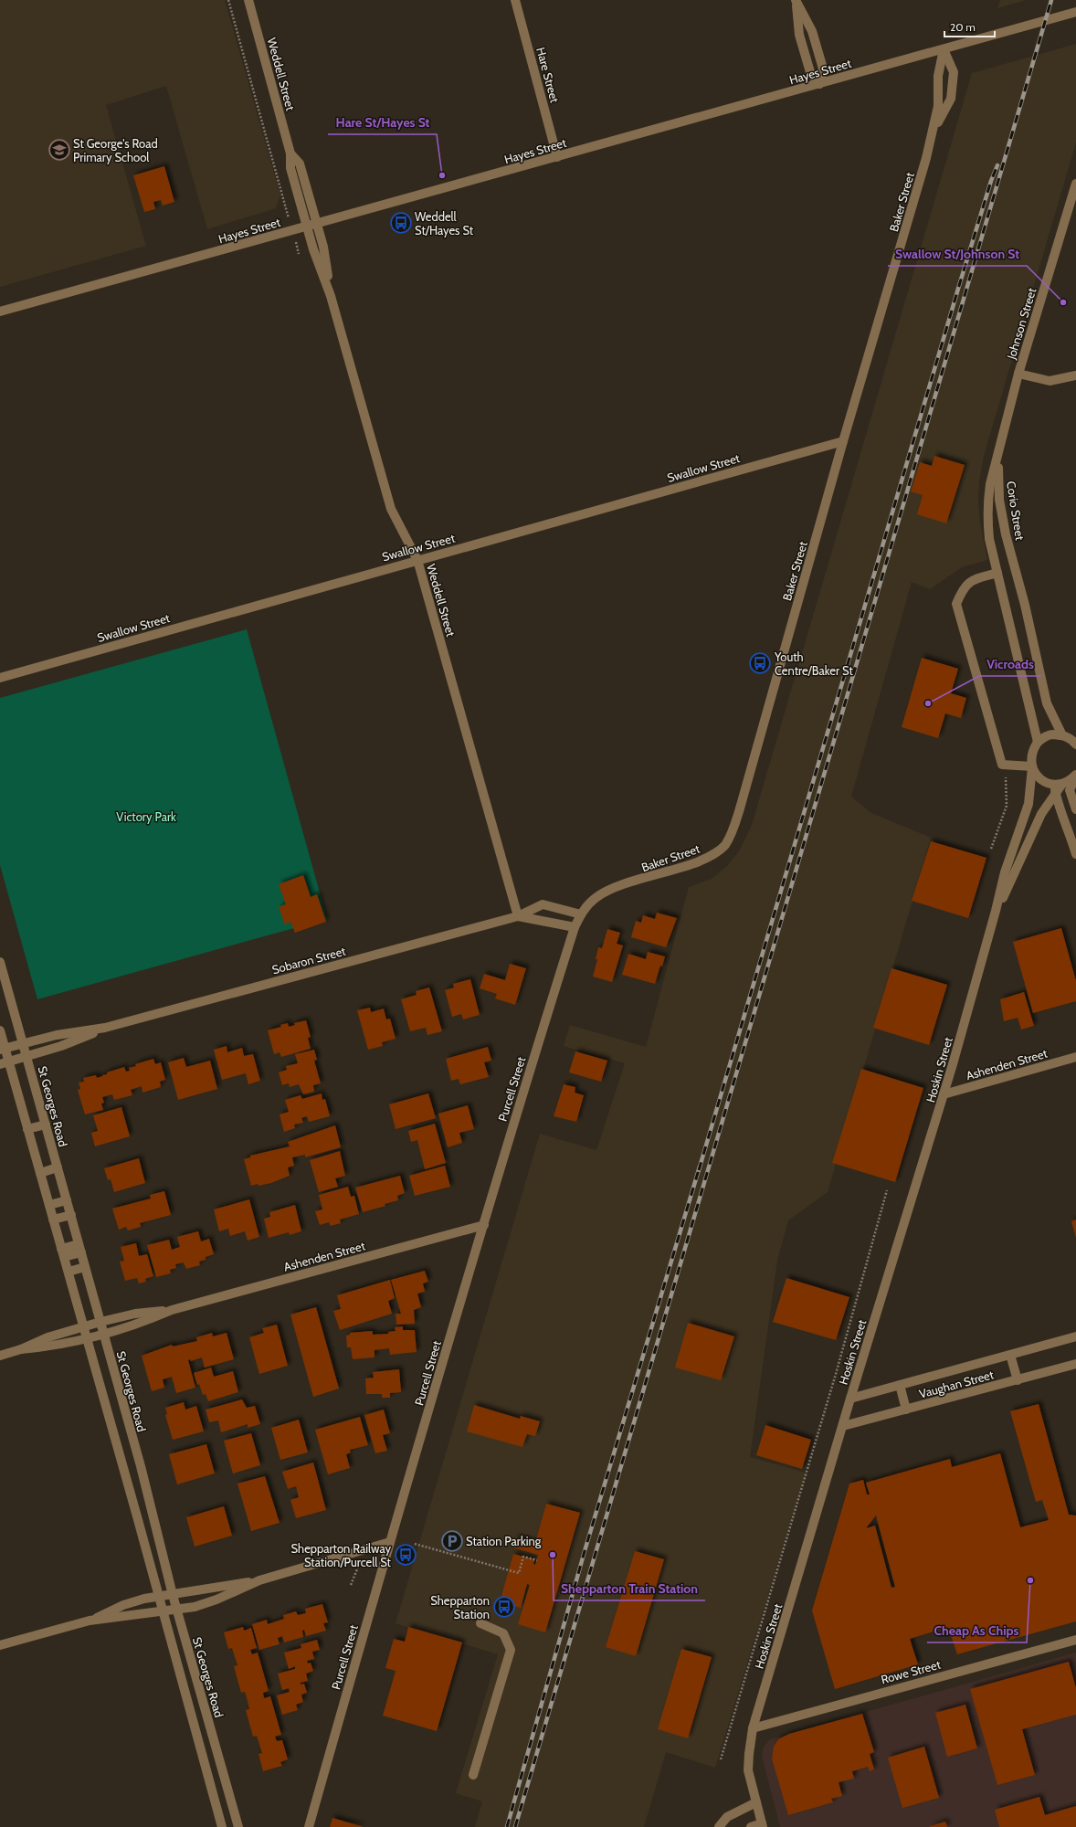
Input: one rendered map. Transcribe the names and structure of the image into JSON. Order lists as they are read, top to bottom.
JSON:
{
  "streets": {
    "street": [
      "Hayes Street",
      "Weddell Street",
      "Hare Street",
      "Baker Street",
      "Johnson Street",
      "Swallow Street",
      "Corio Street",
      "Sobaron Street",
      "Ashenden Street",
      "Hoskin Street",
      "Purcell Street",
      "St Georges Road",
      "Vaughan Street",
      "Rowe Street"
    ]
  },
  "crossings": [
    ["Hayes Street", "Weddell Street"],
    ["Hayes Street", "Hare Street"],
    ["Hayes Street", "Baker Street"],
    ["Weddell Street", "Swallow Street"],
    ["Weddell Street", "Sobaron Street"],
    ["Baker Street", "Swallow Street"],
    ["Baker Street", "Sobaron Street"],
    ["Baker Street", "Purcell Street"],
    ["Johnson Street", "Corio Street"],
    ["Corio Street", "Hoskin Street"],
    ["Sobaron Street", "Purcell Street"],
    ["Sobaron Street", "St Georges Road"],
    ["Ashenden Street", "Hoskin Street"],
    ["Ashenden Street", "Purcell Street"],
    ["Ashenden Street", "St Georges Road"],
    ["Hoskin Street", "Vaughan Street"],
    ["Hoskin Street", "Rowe Street"]
  ],
  "parks": ["Victory Park"],
  "places": {
    "school or university": ["St George's Road Primary School"],
    "other": [
      "Hare St/Hayes St",
      "Swallow St/Johnson St",
      "Vicroads",
      "Shepparton Train Station",
      "Cheap As Chips"
    ],
    "bus stop": [
      "Weddell St/Hayes St",
      "Youth Centre/Baker St",
      "Shepparton Railway Station/Purcell St",
      "Shepparton Station"
    ],
    "parking": ["Station Parking"]
  },
  "scale_bar": "20 m"
}
